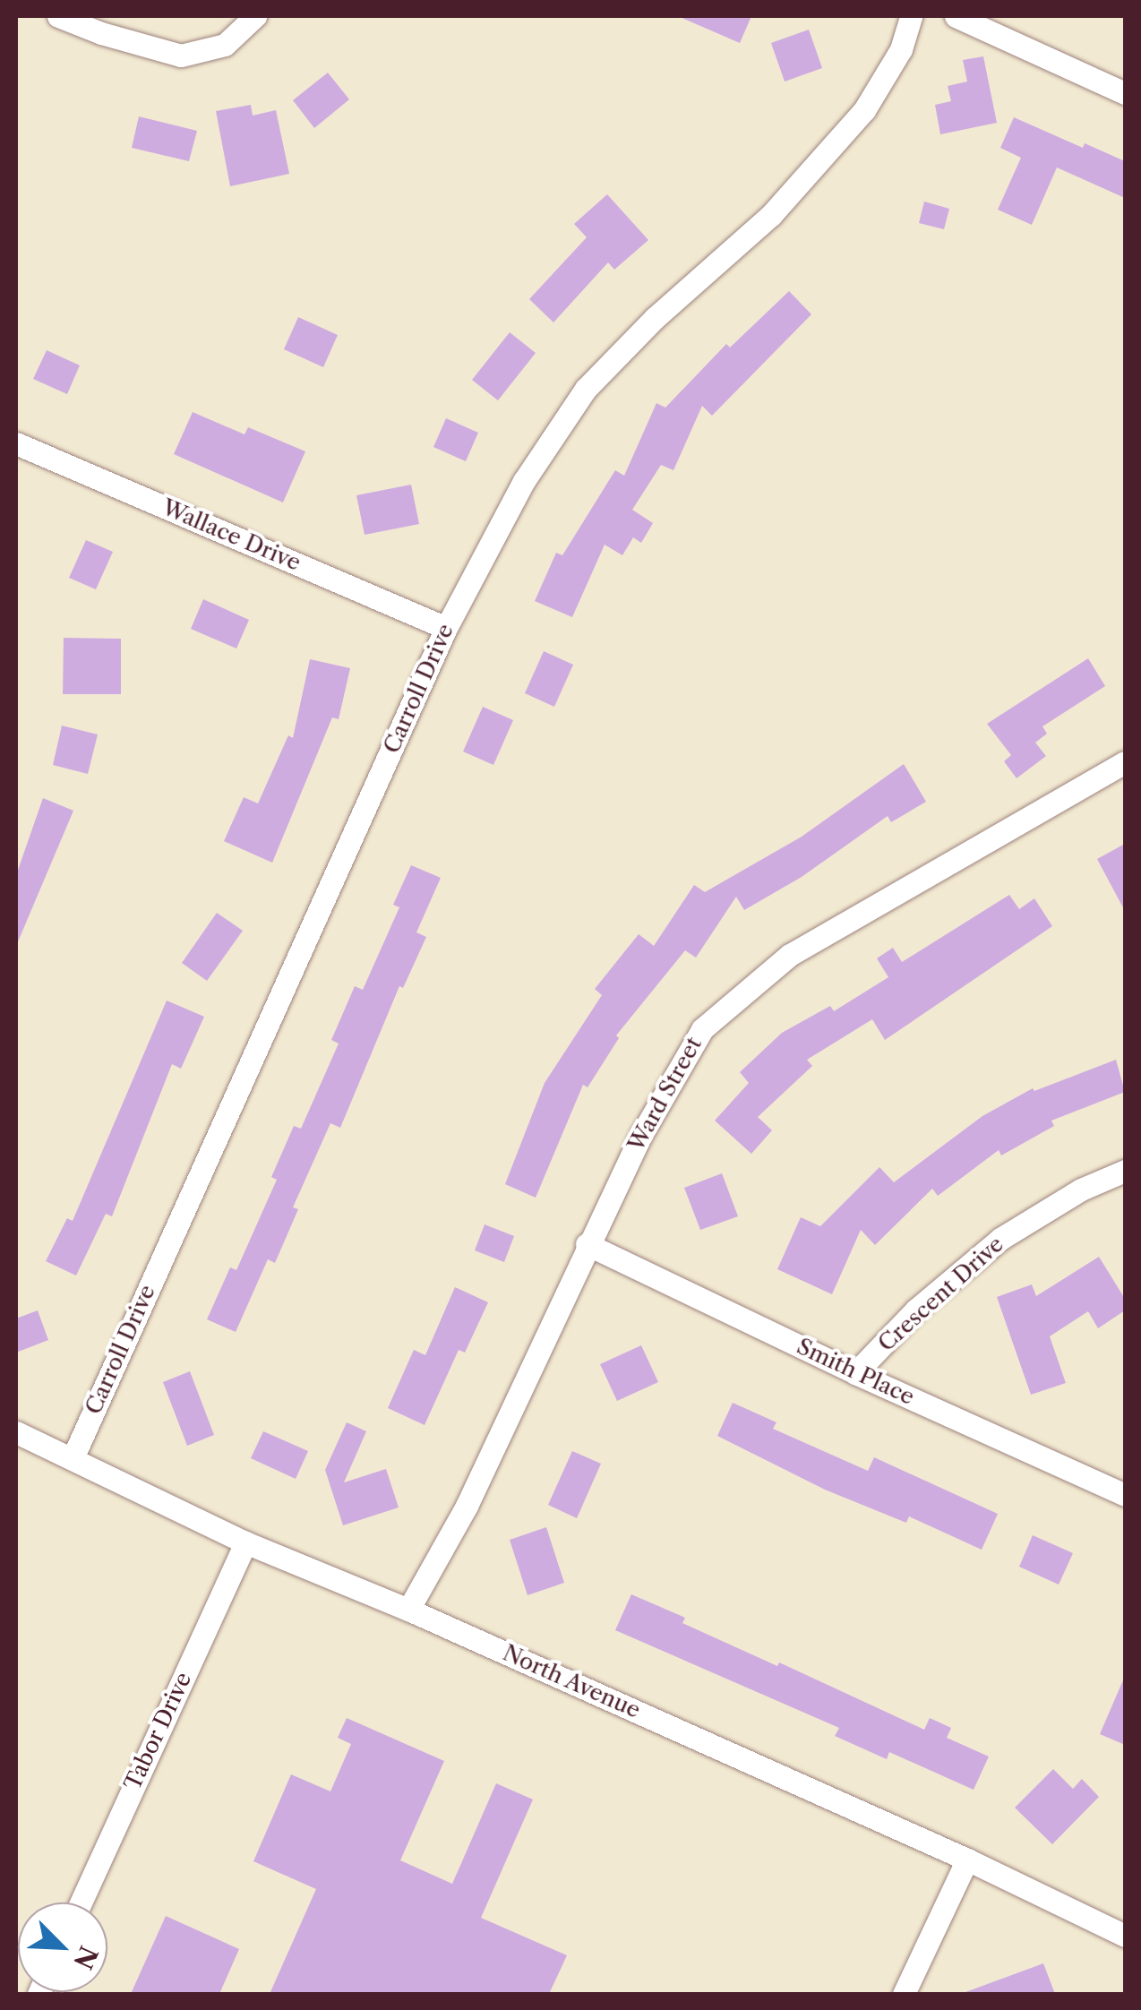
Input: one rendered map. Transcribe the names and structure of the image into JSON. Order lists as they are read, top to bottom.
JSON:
{
  "streets": {
    "street": [
      "Wallace Drive",
      "Carroll Drive",
      "Ward Street",
      "Crescent Drive",
      "Smith Place",
      "North Avenue",
      "Tabor Drive"
    ]
  },
  "crossings": [
    ["Wallace Drive", "Carroll Drive"],
    ["Carroll Drive", "North Avenue"],
    ["Ward Street", "Smith Place"],
    ["Ward Street", "North Avenue"],
    ["Crescent Drive", "Smith Place"],
    ["North Avenue", "Tabor Drive"]
  ],
  "north": "bottom right"
}
